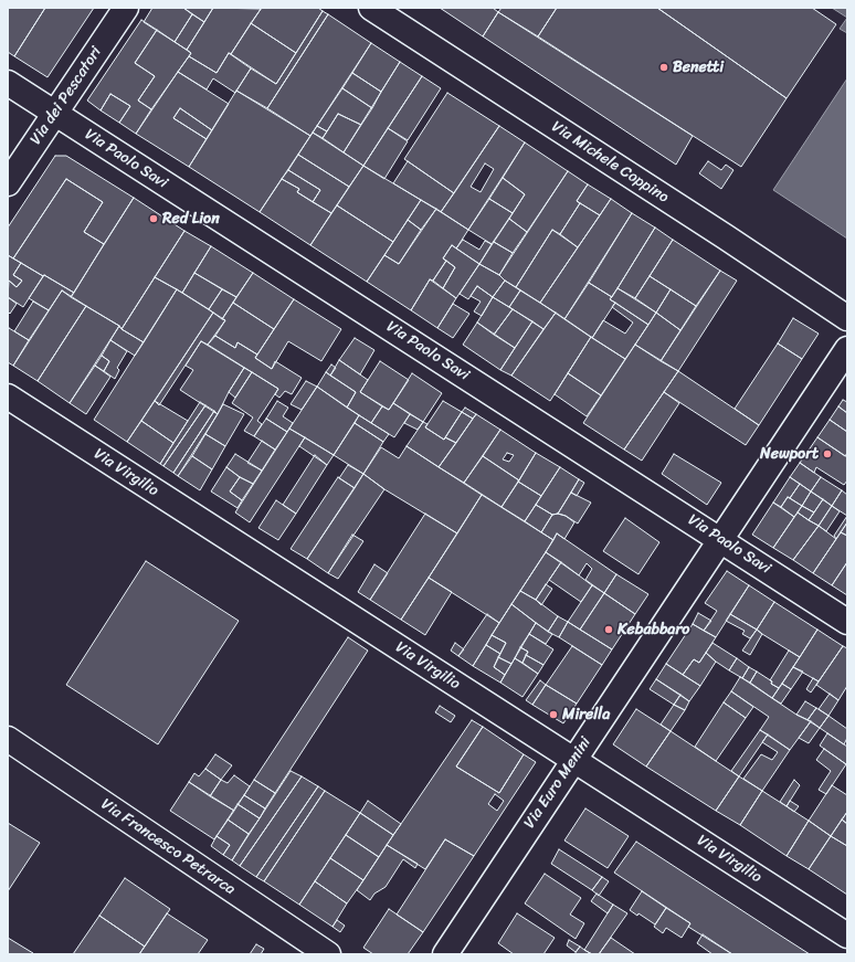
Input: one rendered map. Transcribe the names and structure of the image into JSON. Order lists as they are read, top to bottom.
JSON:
{
  "streets": {
    "street": [
      "Via dei Pescatori",
      "Via Paolo Savi",
      "Via Michele Coppino",
      "Via Virgilio",
      "Via Euro Menini",
      "Via Francesco Petrarca"
    ]
  },
  "crossings": [
    ["Via dei Pescatori", "Via Paolo Savi"],
    ["Via Paolo Savi", "Via Euro Menini"],
    ["Via Virgilio", "Via Euro Menini"]
  ],
  "places": [
    "Benetti",
    "Red Lion",
    "Newport",
    "Kebabbaro",
    "Mirella"
  ]
}
